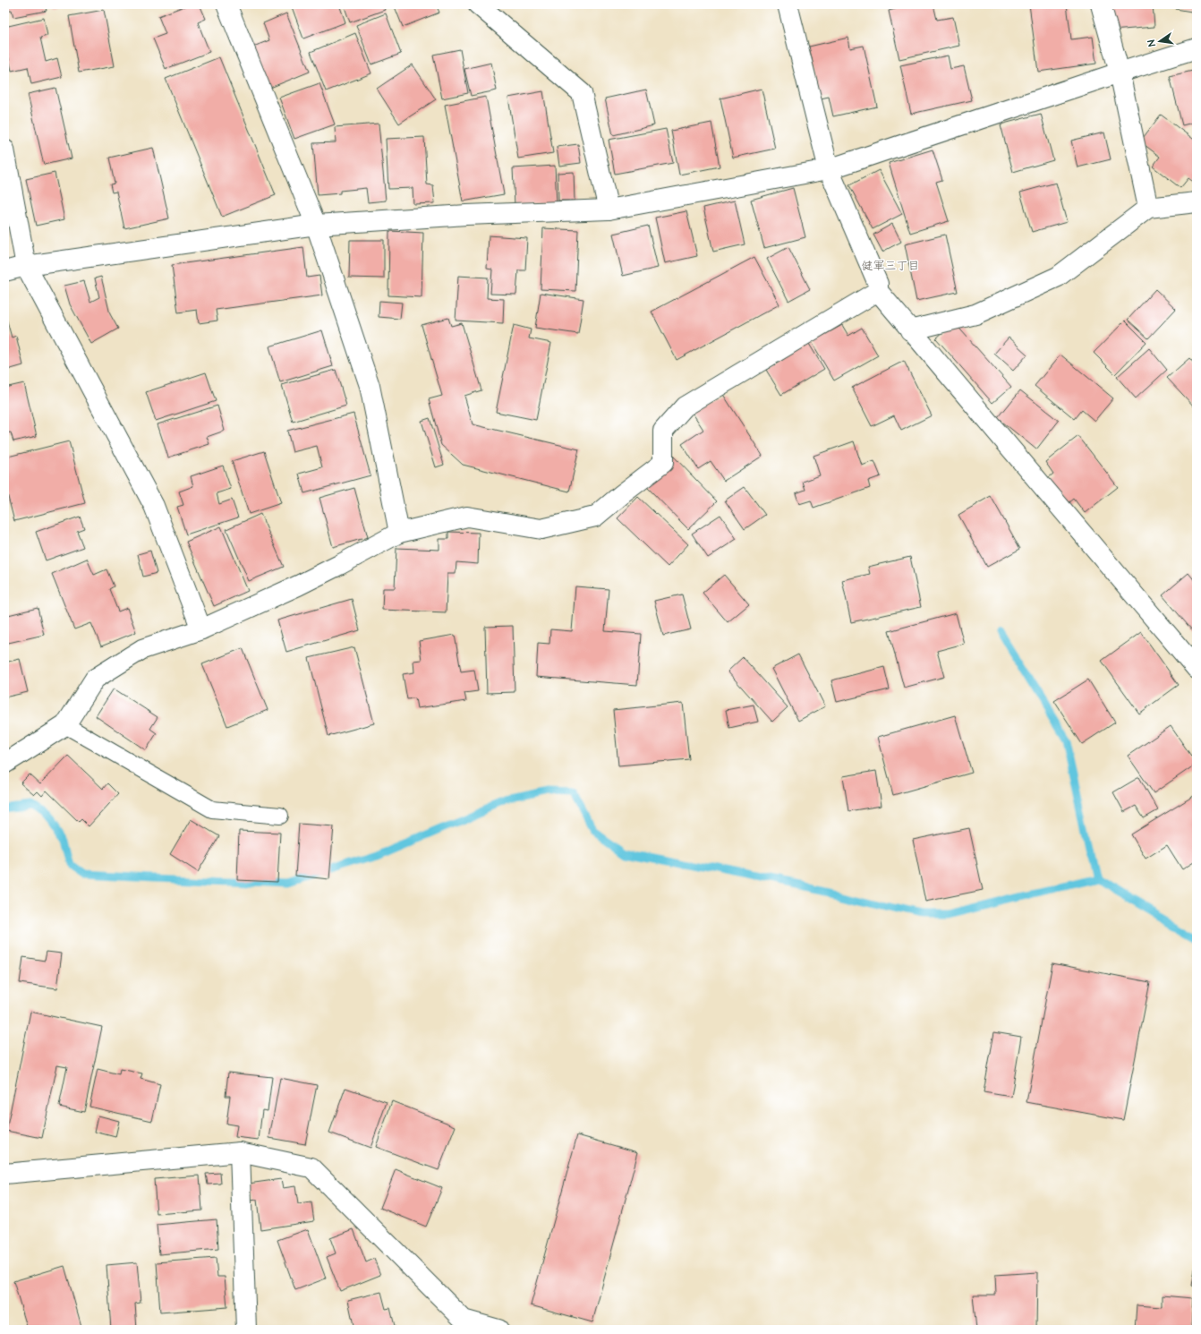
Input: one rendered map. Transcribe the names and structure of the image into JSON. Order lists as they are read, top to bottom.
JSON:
{
  "districts": ["健軍三丁目"],
  "north": "left"
}
